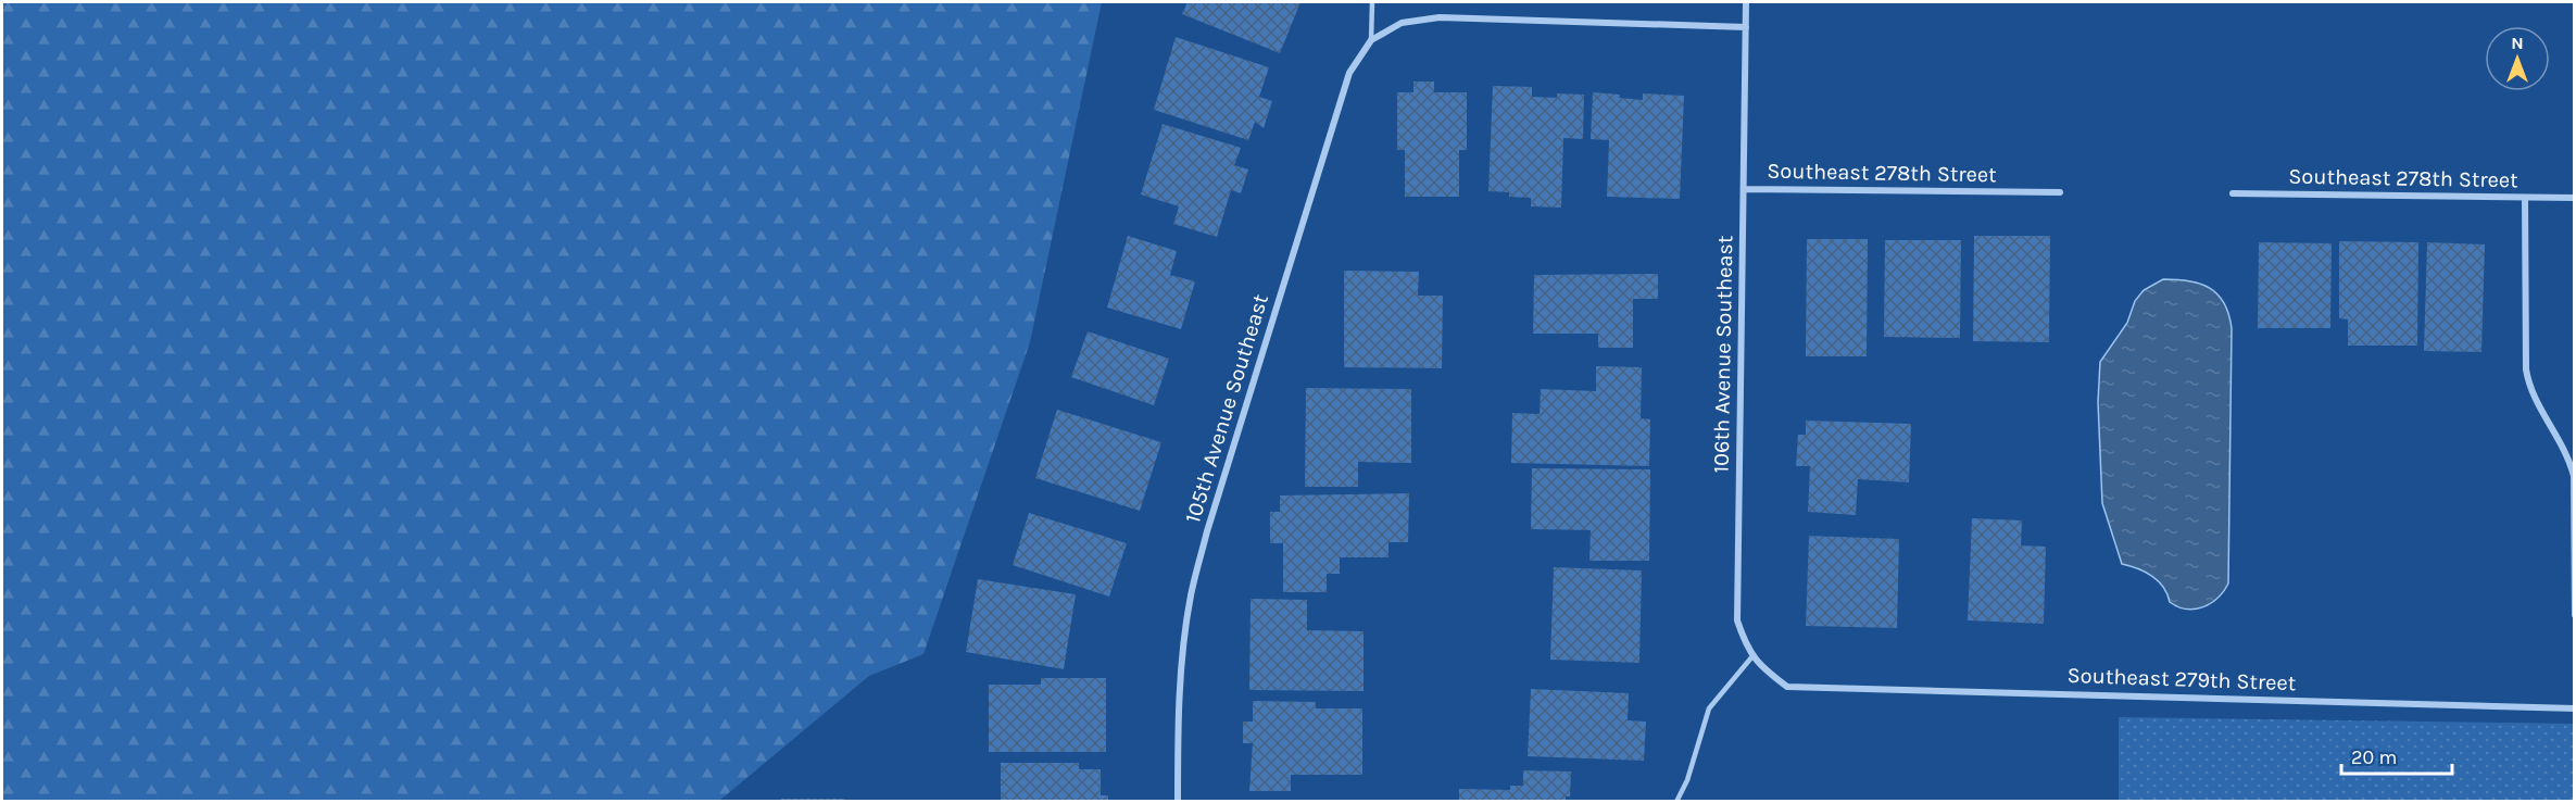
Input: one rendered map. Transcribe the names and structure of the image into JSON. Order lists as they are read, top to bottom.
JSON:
{
  "streets": {
    "street": [
      "Southeast 278th Street",
      "106th Avenue Southeast",
      "105th Avenue Southeast",
      "Southeast 279th Street"
    ]
  },
  "crossings": [
    ["Southeast 278th Street", "106th Avenue Southeast"],
    ["106th Avenue Southeast", "Southeast 279th Street"]
  ],
  "scale_bar": "20 m",
  "north": "top"
}
